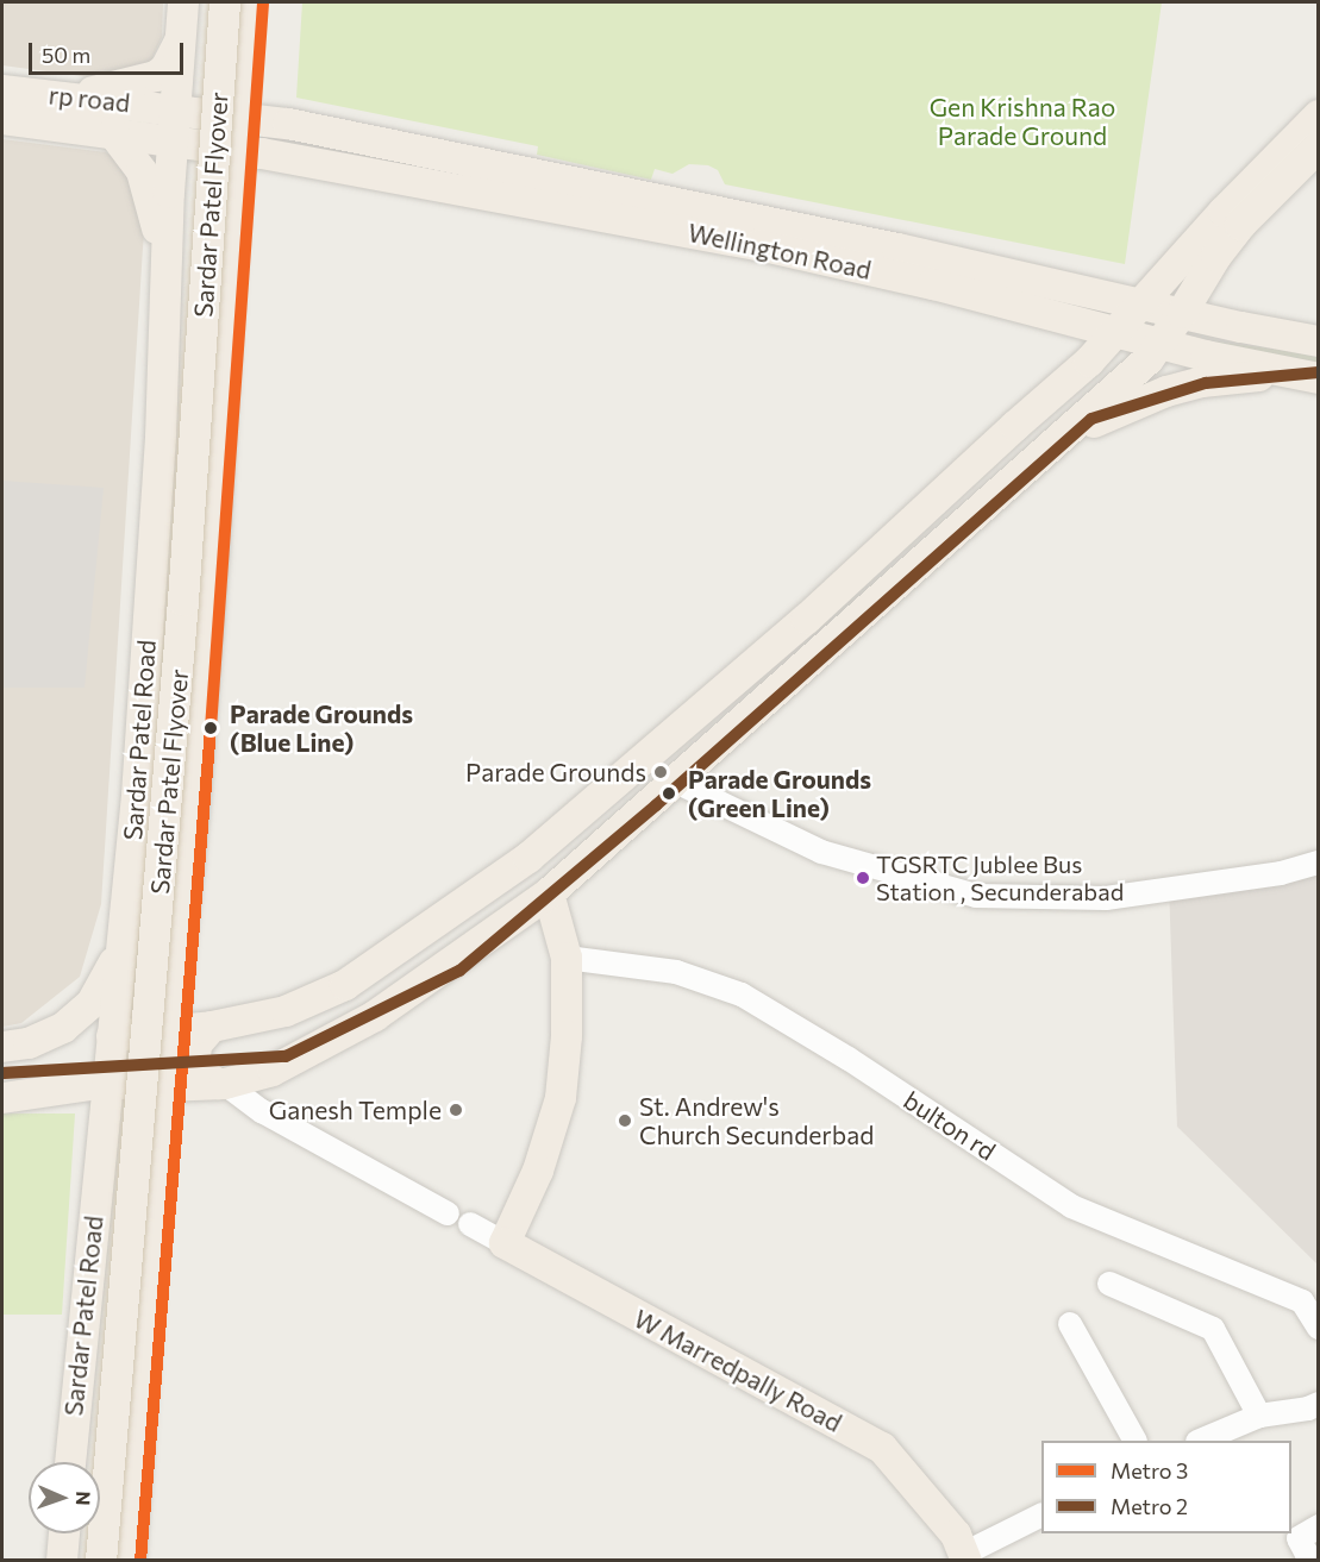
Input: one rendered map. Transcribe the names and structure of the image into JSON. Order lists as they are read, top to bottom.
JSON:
{
  "streets": {
    "main road": [
      "rp road",
      "Sardar Patel Flyover",
      "Wellington Road",
      "Sardar Patel Road",
      "W Marredpally Road"
    ],
    "street": ["bulton rd"]
  },
  "crossings": [
    ["rp road", "Wellington Road"],
    ["rp road", "Sardar Patel Road"]
  ],
  "parks": ["Gen Krishna Rao Parade Ground"],
  "places": [
    "Parade Grounds (Blue Line)",
    "Parade Grounds",
    "Parade Grounds (Green Line)",
    "TGSRTC Jublee Bus Station , Secunderabad",
    "Ganesh Temple",
    "St. Andrew's Church Secunderbad"
  ],
  "lines": ["metro line 3", "metro line 2"],
  "legend": ["Metro 3", "Metro 2"],
  "scale_bar": "50 m",
  "north": "right"
}
